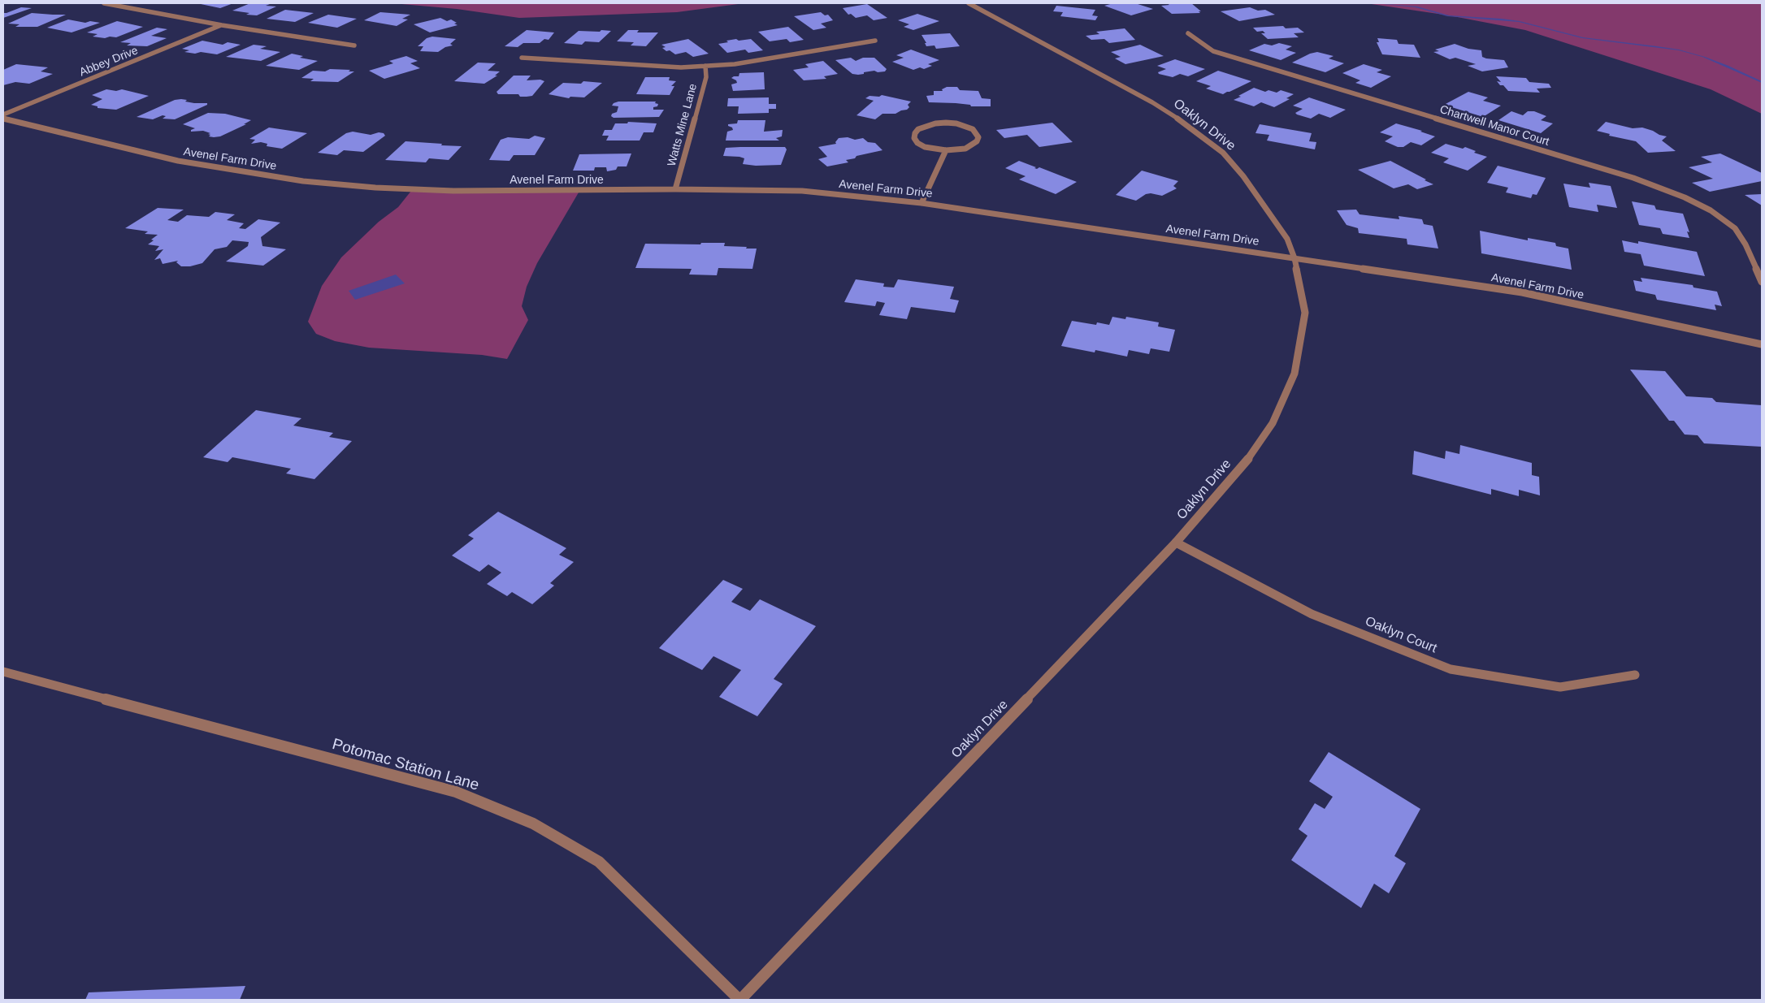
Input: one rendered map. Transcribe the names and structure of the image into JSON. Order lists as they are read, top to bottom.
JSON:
{
  "streets": {
    "street": [
      "Abbey Drive",
      "Watts Mine Lane",
      "Oaklyn Drive",
      "Chartwell Manor Court",
      "Avenel Farm Drive",
      "Oaklyn Court",
      "Potomac Station Lane"
    ]
  },
  "crossings": [
    ["Watts Mine Lane", "Avenel Farm Drive"],
    ["Oaklyn Drive", "Avenel Farm Drive"],
    ["Oaklyn Drive", "Oaklyn Court"],
    ["Oaklyn Drive", "Potomac Station Lane"]
  ]
}
